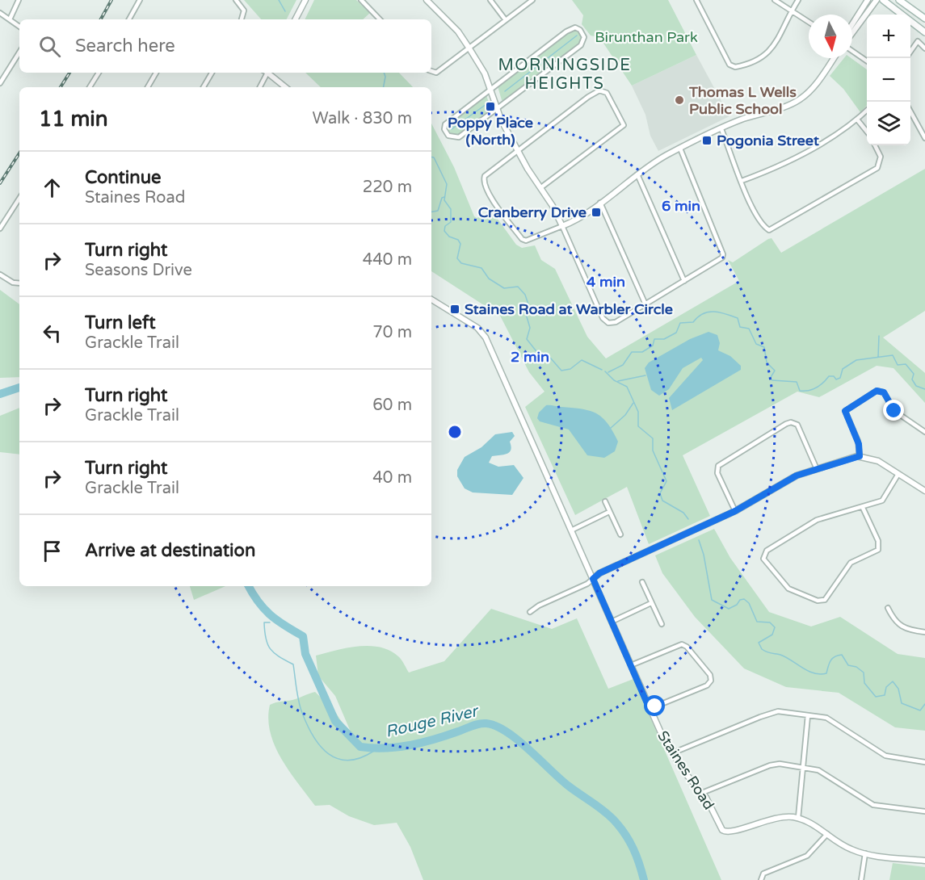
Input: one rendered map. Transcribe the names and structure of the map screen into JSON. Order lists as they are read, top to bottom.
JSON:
{
  "streets": {
    "street": ["Staines Road"]
  },
  "districts": ["MORNINGSIDE HEIGHTS"],
  "water": ["Rouge River"],
  "parks": ["Birunthan Park"],
  "places": {
    "other": ["Thomas L Wells Public School"],
    "transit": [
      "Poppy Place (North)",
      "Pogonia Street",
      "Cranberry Drive",
      "Staines Road at Warbler Circle"
    ]
  },
  "north": "bottom",
  "page": {
    "map_buttons": ["+", "−"],
    "search": "Search here",
    "heading": ["11 min", "Walk · 830 m"],
    "list": [
      ["Continue", "Staines Road", "220 m"],
      ["Turn right", "Seasons Drive", "440 m"],
      ["Turn left", "Grackle Trail", "70 m"],
      ["Turn right", "Grackle Trail", "60 m"],
      ["Turn right", "Grackle Trail", "40 m"],
      "Arrive at destination"
    ]
  },
  "rings": ["6 min", "4 min", "2 min"]
}
